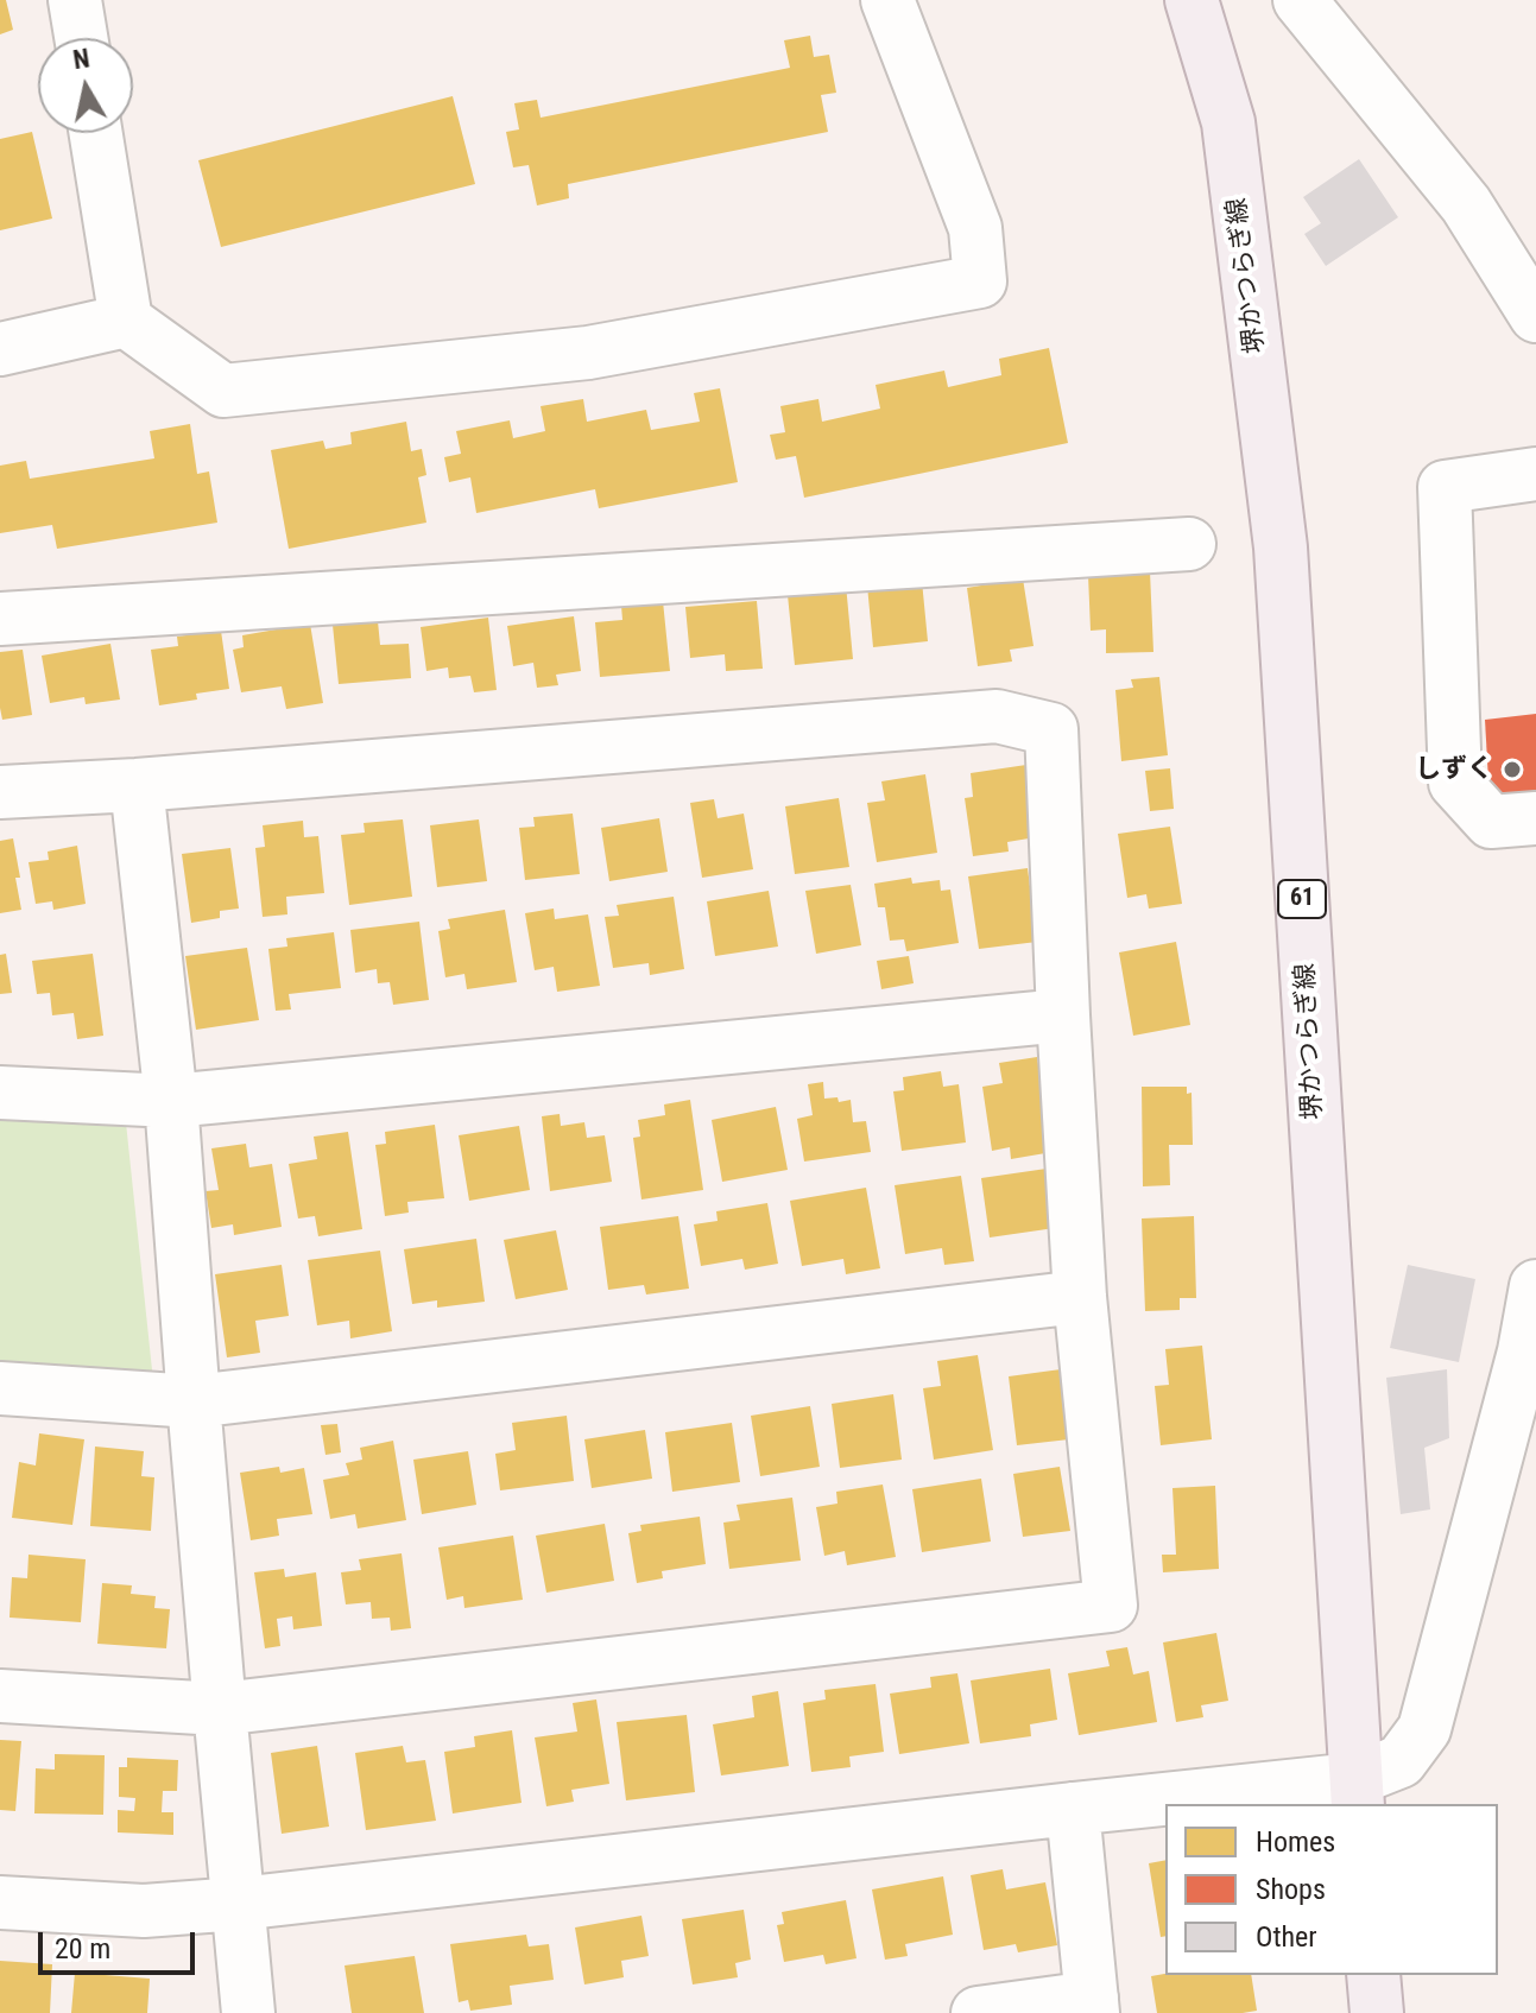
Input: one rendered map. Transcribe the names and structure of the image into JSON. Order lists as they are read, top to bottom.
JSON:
{
  "streets": {
    "main road": ["堺かつらぎ線", "61"]
  },
  "places": ["しずく"],
  "legend": ["Homes", "Shops", "Other"],
  "scale_bar": "20 m",
  "north": "top"
}
